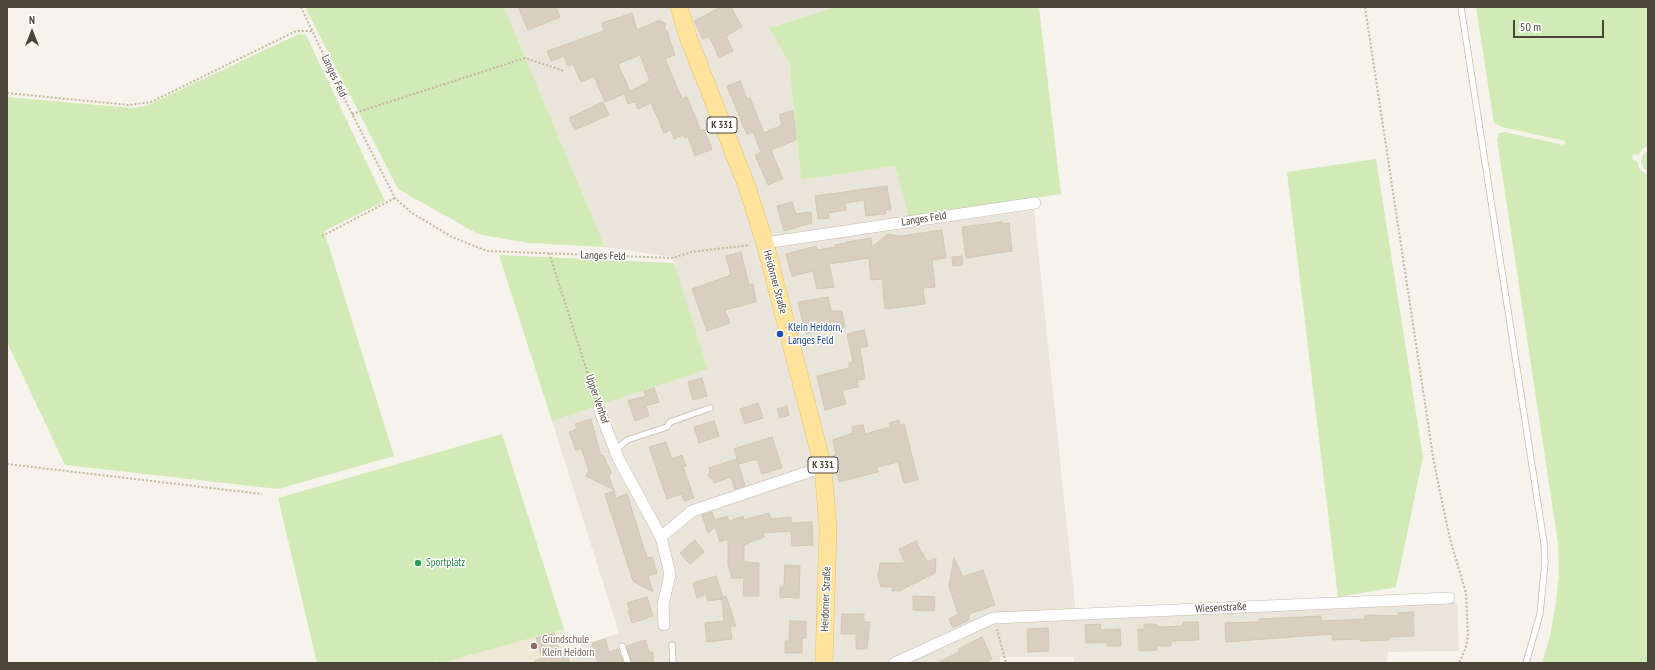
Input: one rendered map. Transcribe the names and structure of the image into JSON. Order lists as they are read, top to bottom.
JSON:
{
  "streets": {
    "main road": ["K 331", "Heidorner Straße"],
    "street": ["Langes Feld", "Upper Venhof", "Wiesenstraße"]
  },
  "crossings": [
    ["Langes Feld", "Heidorner Straße"],
    ["Langes Feld", "Upper Venhof"]
  ],
  "places": ["Klein Heidorn, Langes Feld", "Sportplatz", "Grundschule Klein Heidorn"],
  "scale_bar": "50 m",
  "north": "top"
}
